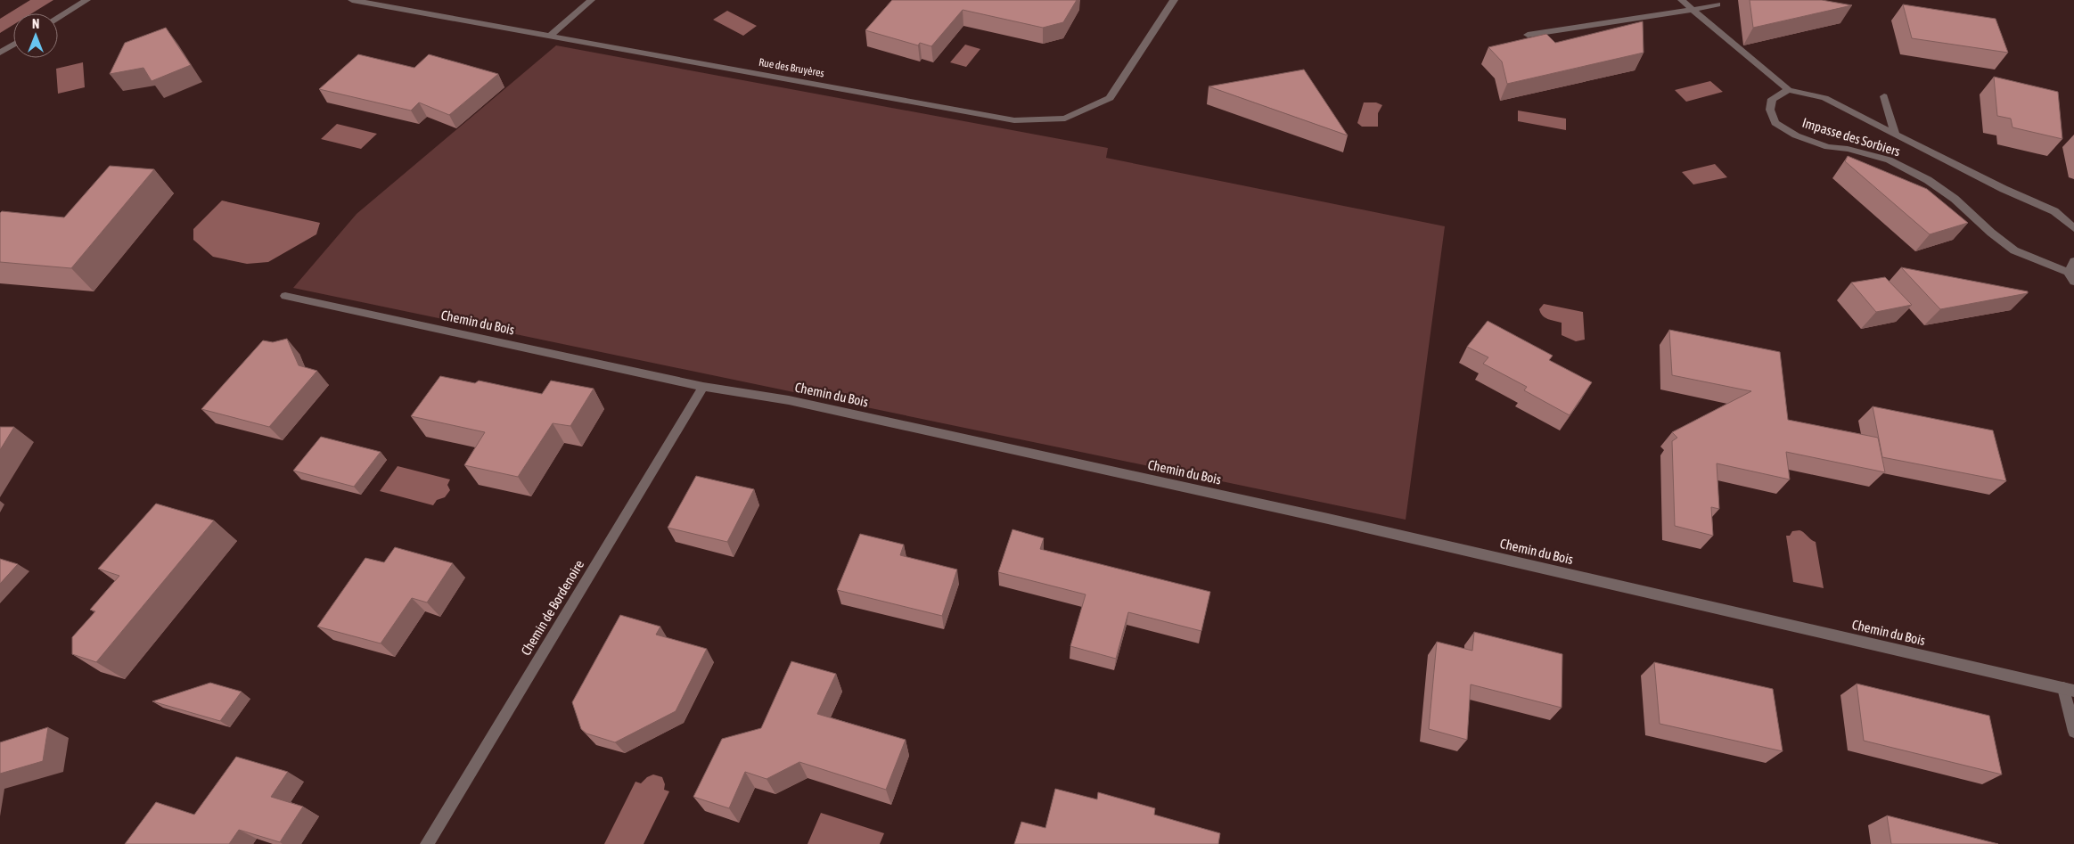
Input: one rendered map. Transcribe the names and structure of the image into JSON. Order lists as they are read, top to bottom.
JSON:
{
  "streets": {
    "street": [
      "Rue des Bruyères",
      "Impasse des Sorbiers",
      "Chemin du Bois",
      "Chemin de Bordenoire"
    ]
  },
  "crossings": [
    ["Chemin du Bois", "Chemin de Bordenoire"]
  ],
  "north": "top"
}
